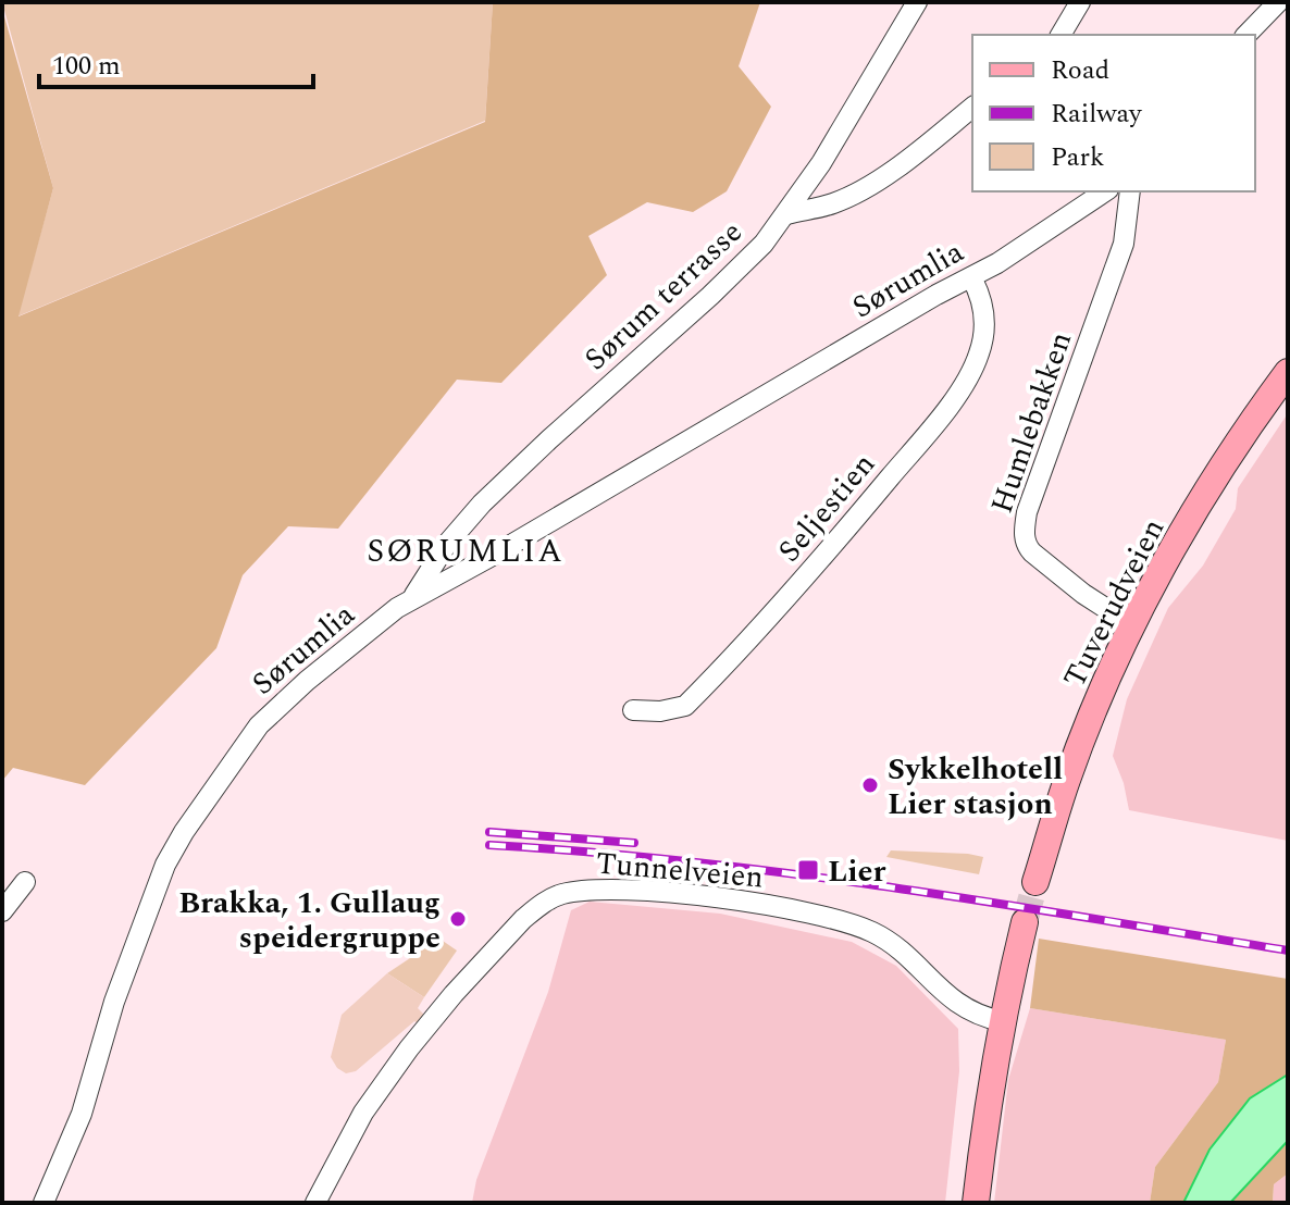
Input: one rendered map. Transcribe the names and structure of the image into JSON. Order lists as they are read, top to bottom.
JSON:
{
  "streets": {
    "main road": ["Tuverudveien"],
    "street": [
      "Sørumlia",
      "Sørum terrasse",
      "Humlebakken",
      "Seljestien",
      "Tunnelveien"
    ]
  },
  "crossings": [
    ["Sørumlia", "Sørum terrasse"],
    ["Sørumlia", "Seljestien"],
    ["Humlebakken", "Tuverudveien"]
  ],
  "districts": ["SØRUMLIA"],
  "places": {
    "other": ["Sykkelhotell Lier stasjon", "Brakka, 1. Gullaug speidergruppe"],
    "transit": ["Lier"]
  },
  "legend": ["Road", "Railway", "Park"],
  "scale_bar": "100 m"
}
